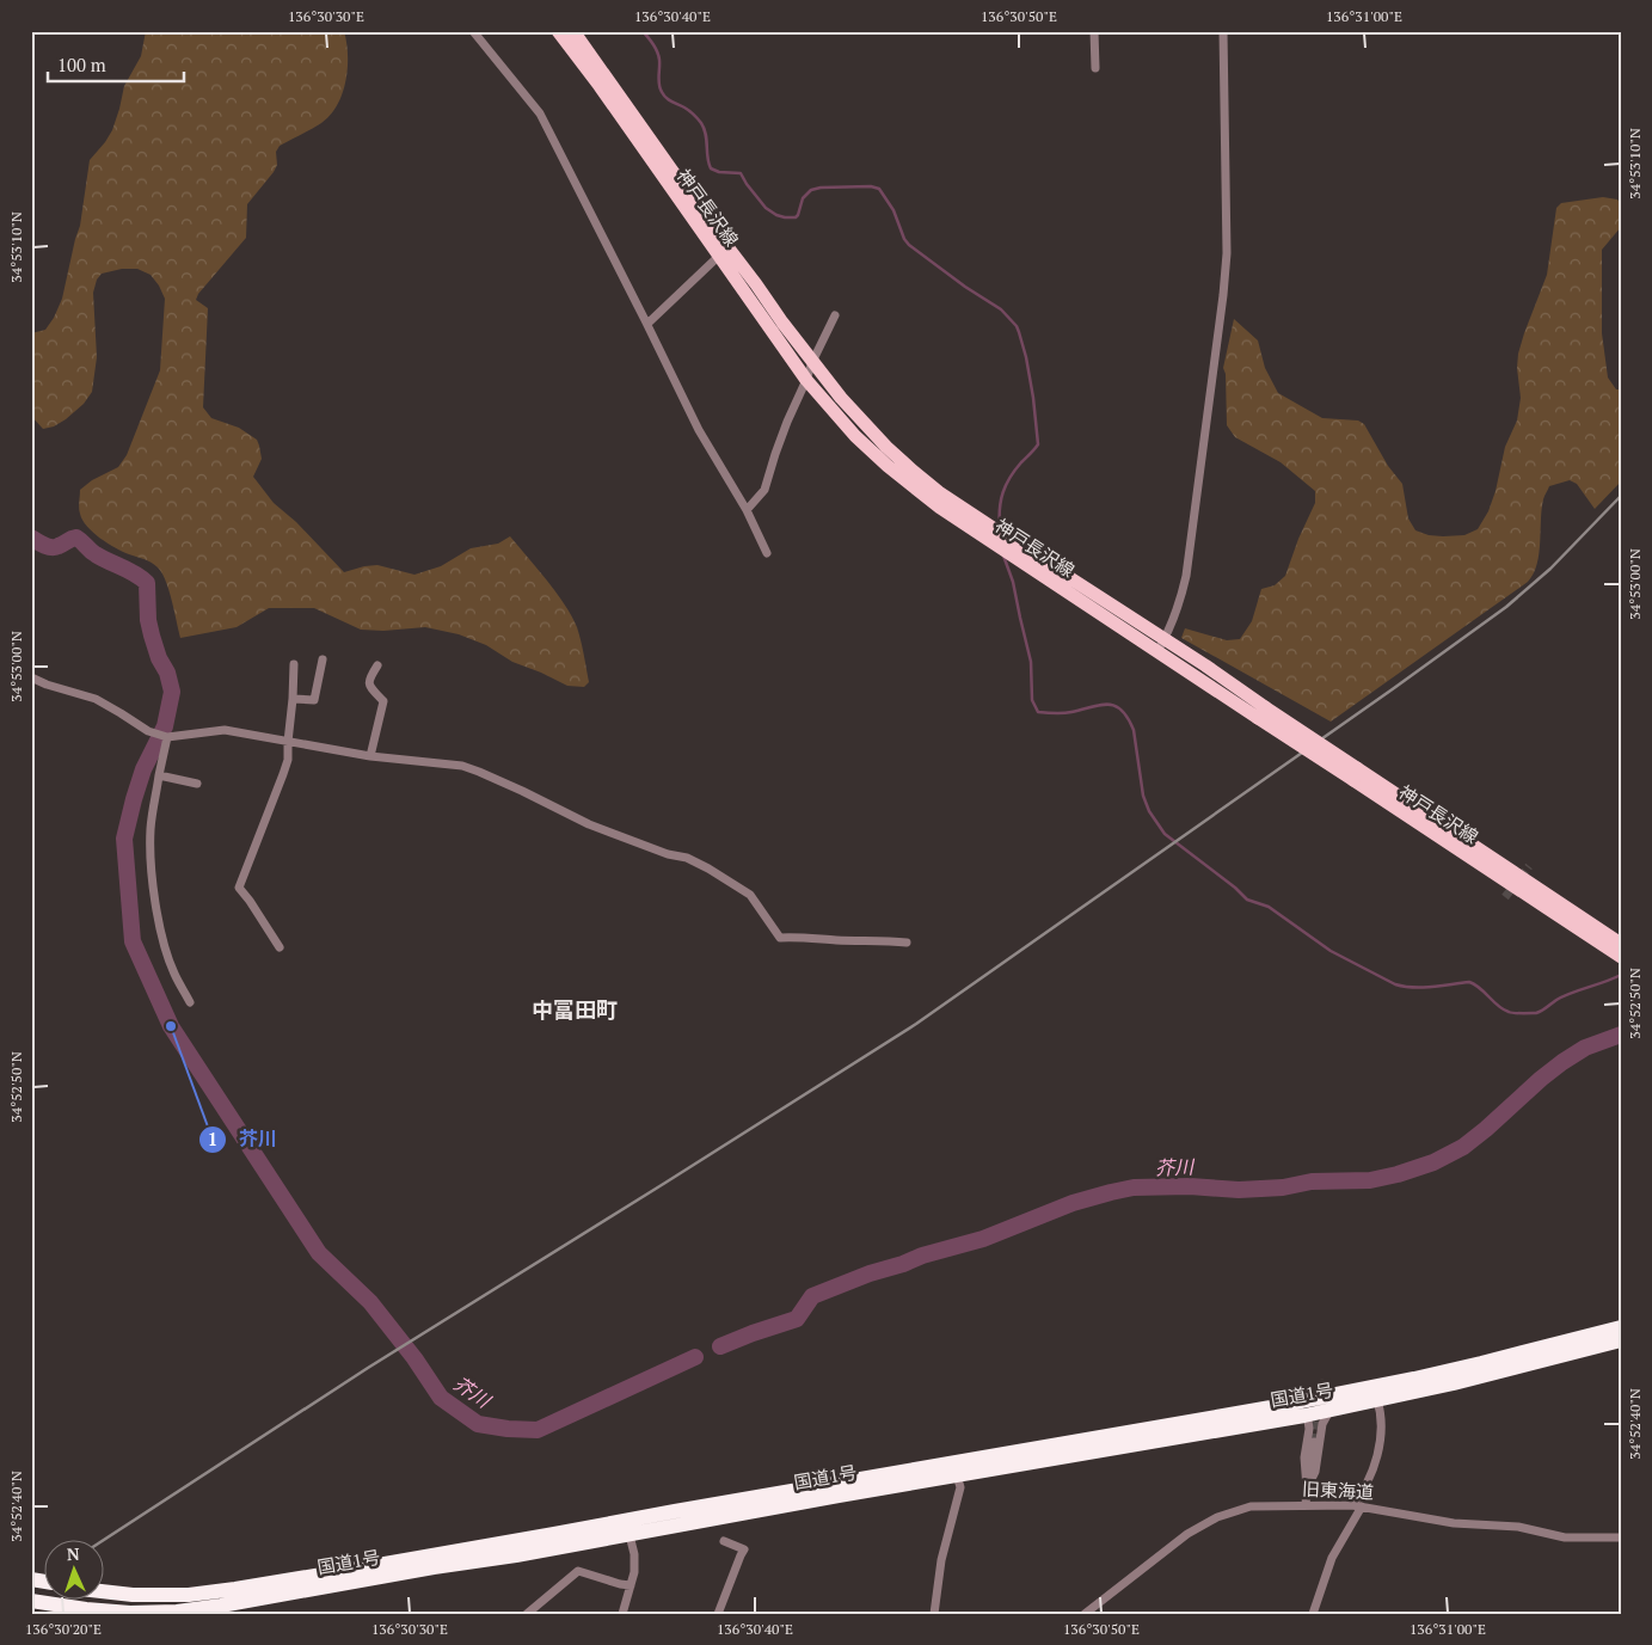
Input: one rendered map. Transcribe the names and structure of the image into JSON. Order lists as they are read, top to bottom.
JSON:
{
  "streets": {
    "highway": ["国道1号"],
    "main road": ["神戸長沢線"],
    "street": ["旧東海道"]
  },
  "districts": ["中冨田町"],
  "water": ["芥川"],
  "places": ["芥川"],
  "scale_bar": "100 m",
  "north": "top",
  "coordinates": [
    "136°30'30\"E",
    "136°30'40\"E",
    "136°30'50\"E",
    "136°31'00\"E",
    "34°53'10\"N",
    "34°53'00\"N",
    "34°52'50\"N",
    "34°52'40\"N",
    "136°30'20\"E"
  ]
}
